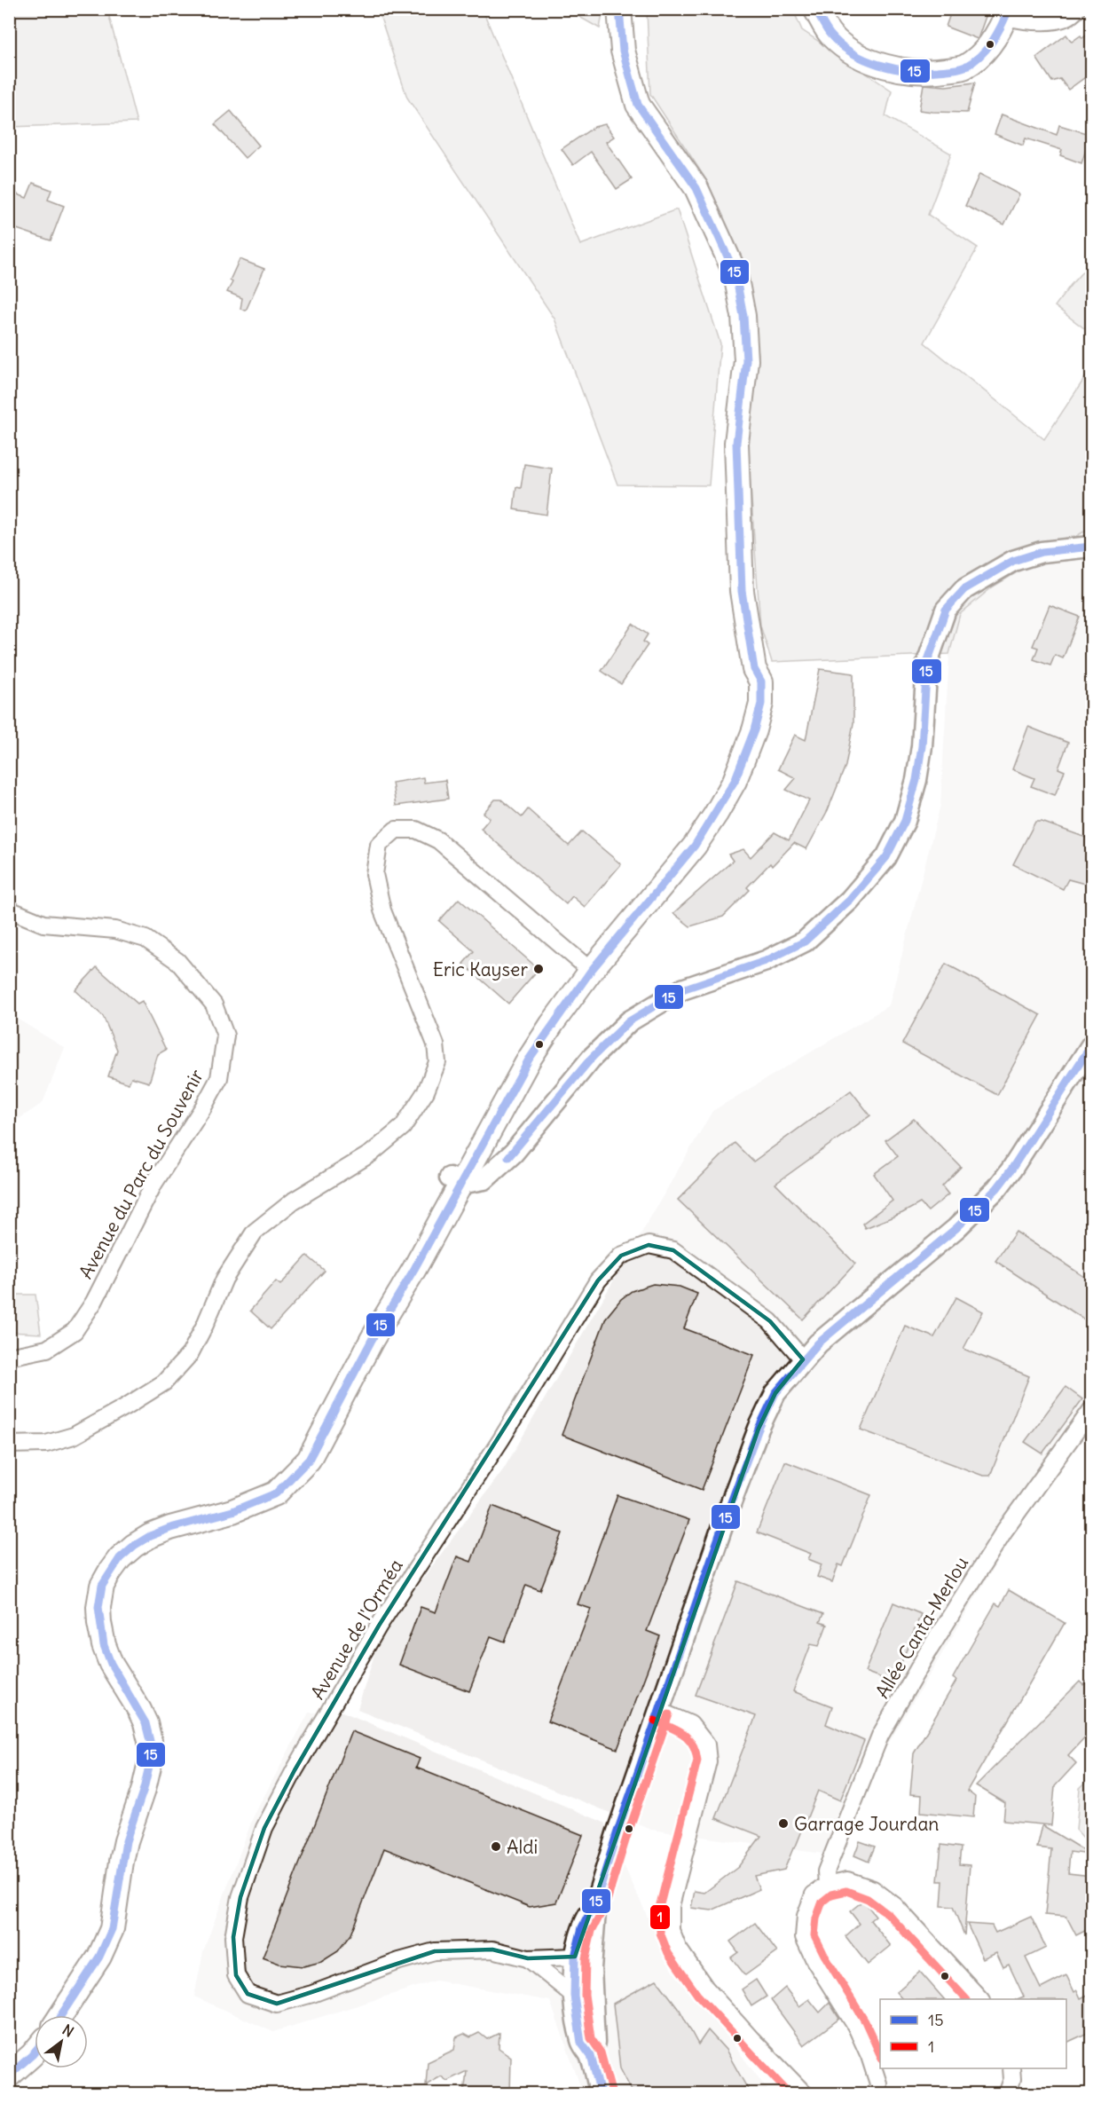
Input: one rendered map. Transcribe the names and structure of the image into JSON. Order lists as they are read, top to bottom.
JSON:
{
  "streets": {
    "street": ["Avenue du Parc du Souvenir", "Allée Canta-Merlou", "Avenue de l'Orméa"]
  },
  "places": ["Eric Kayser", "Garrage Jourdan", "Aldi"],
  "lines": ["transit line 15", "transit line 1"],
  "legend": ["15", "1"],
  "north": "top right"
}
